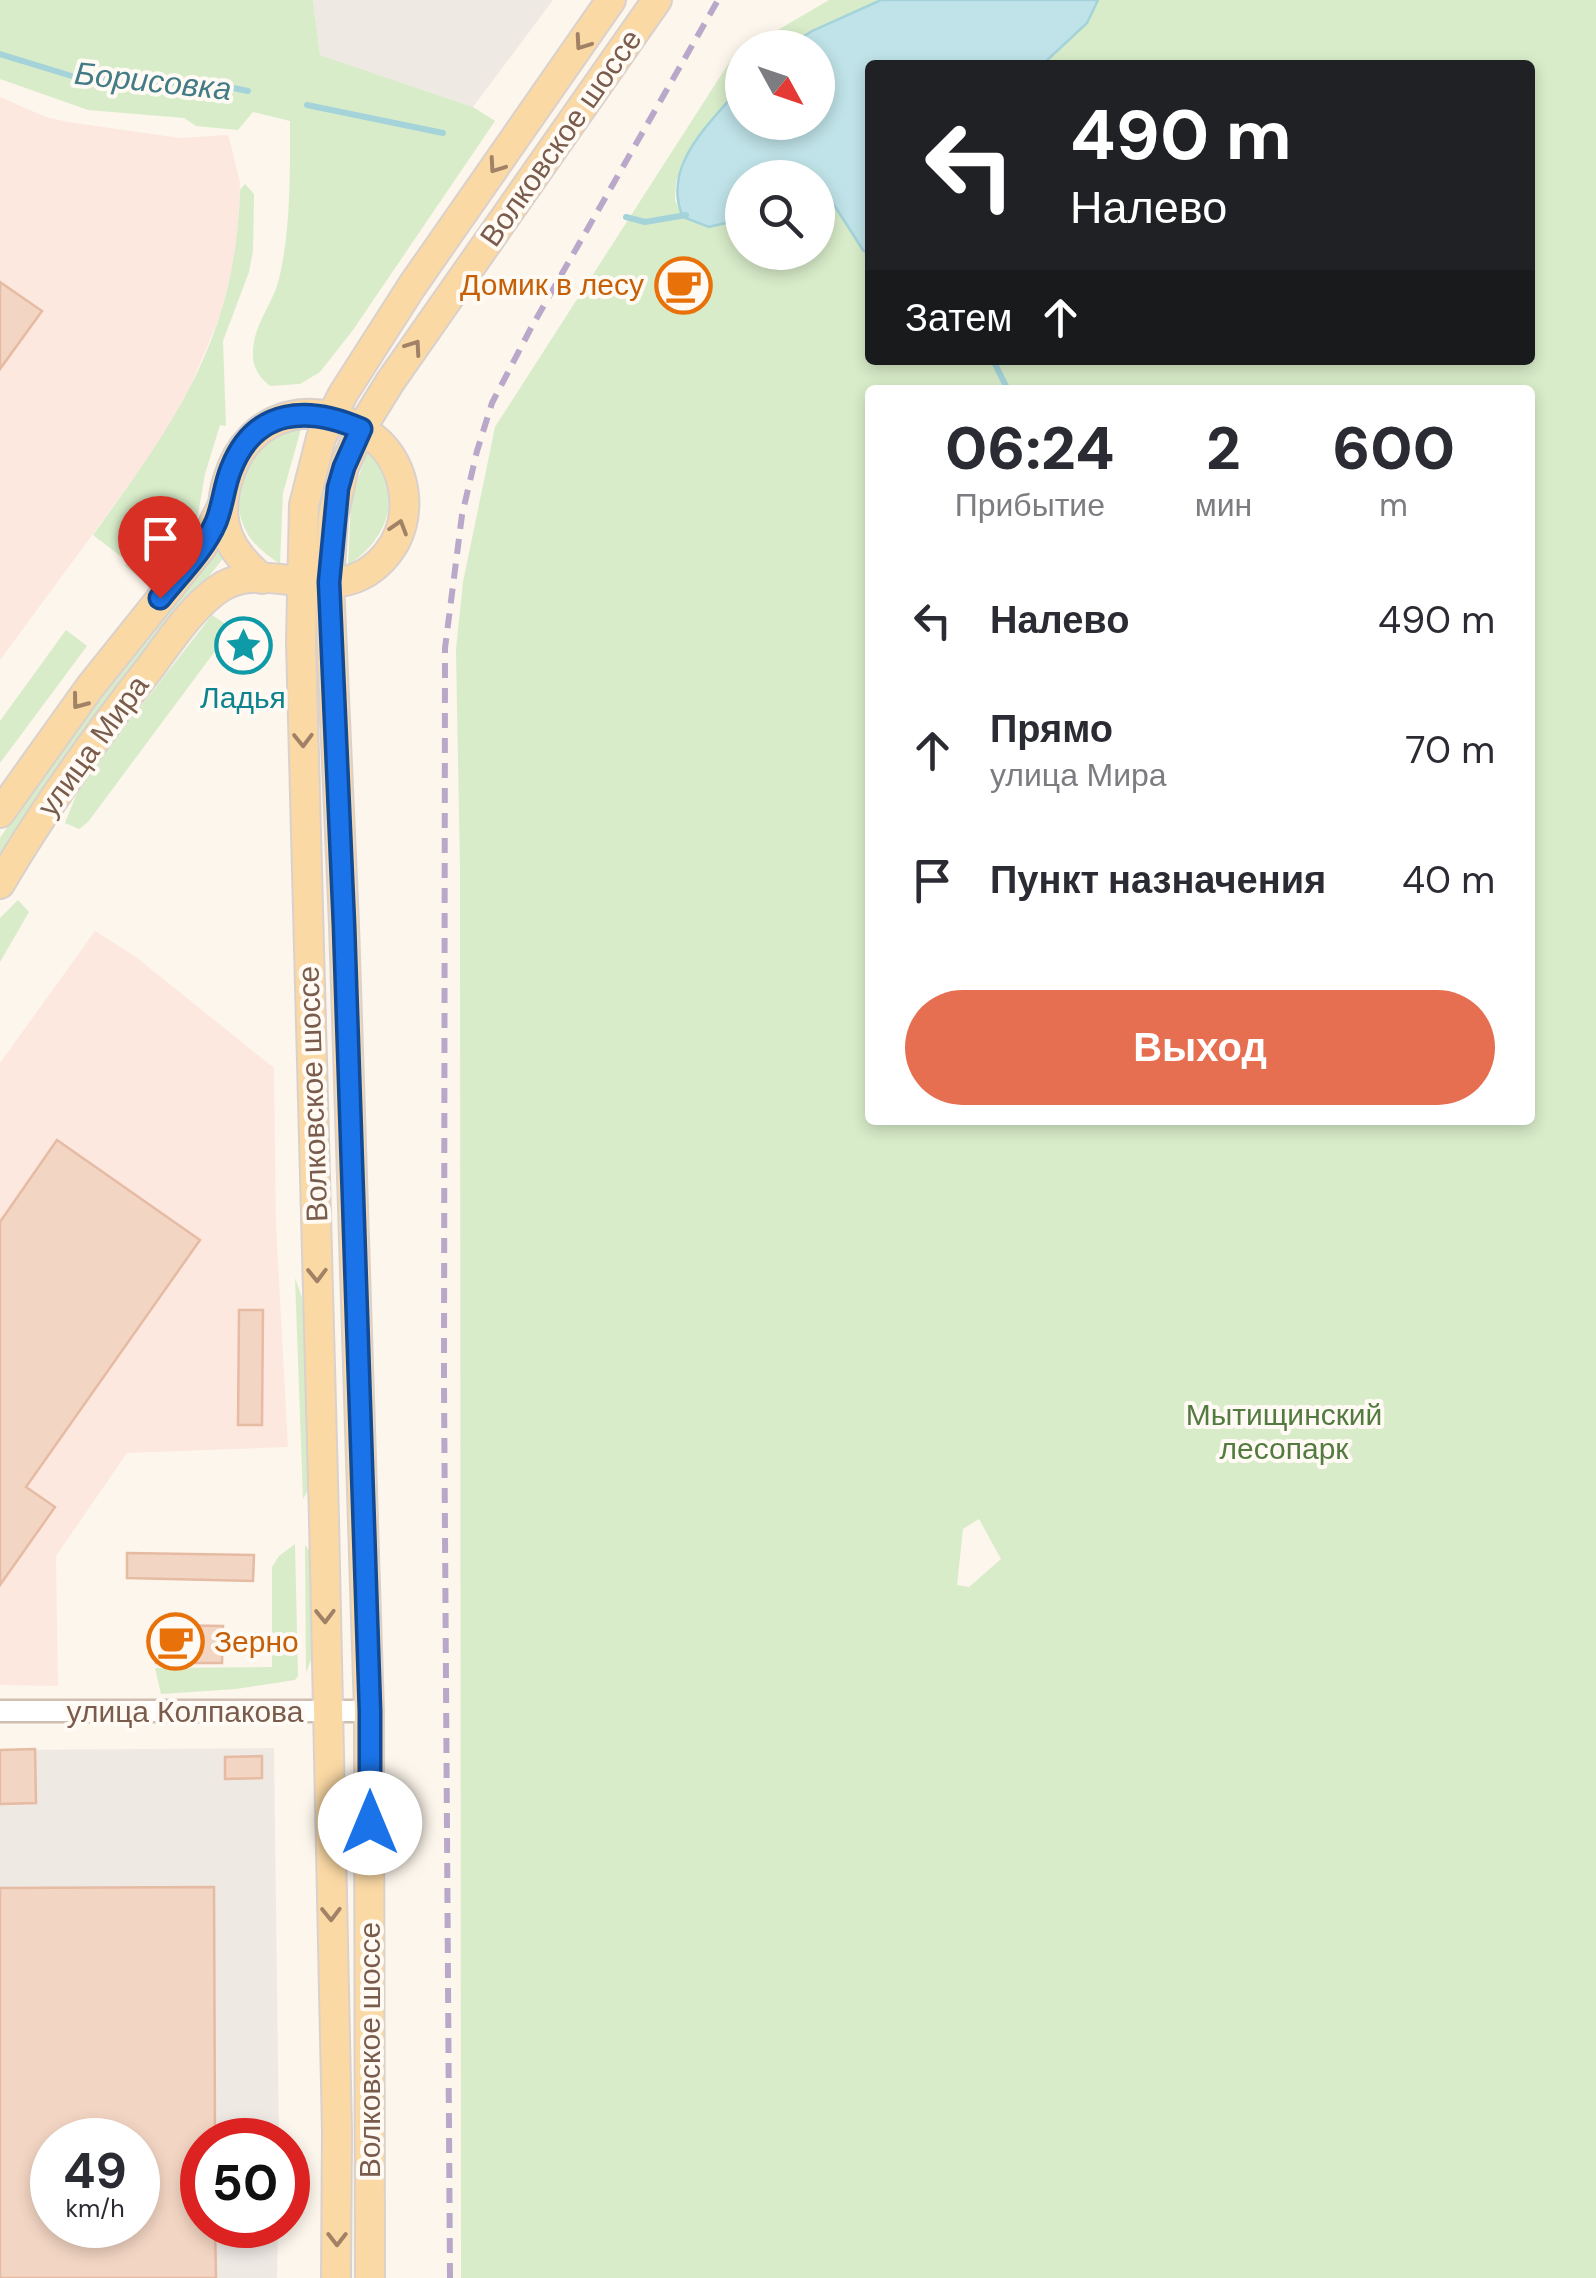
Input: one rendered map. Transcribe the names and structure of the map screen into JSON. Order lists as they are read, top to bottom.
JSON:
{
  "streets": {
    "main road": ["Волковское шоссе", "улица Мира"],
    "street": ["улица Колпакова"]
  },
  "crossings": [
    ["Волковское шоссе", "улица Мира"],
    ["Волковское шоссе", "улица Колпакова"]
  ],
  "water": ["Борисовка"],
  "parks": ["Мытищинский лесопарк"],
  "places": {
    "cafe": ["Домик в лесу", "Зерно"],
    "place": ["Ладья"]
  },
  "north": "bottom right",
  "page": {
    "turn": ["490 m", "Налево"],
    "then": "Затем",
    "eta": [
      "06:24",
      "Прибытие",
      "2",
      "мин",
      "600",
      "m"
    ],
    "list": [
      {
        "name": "Налево",
        "value": "490 m"
      },
      {
        "name": "Прямо",
        "note": "улица Мира",
        "value": "70 m"
      },
      {
        "name": "Пункт назначения",
        "value": "40 m"
      }
    ],
    "buttons": "Выход",
    "speed": "49 km/h",
    "limit": "50"
  }
}
